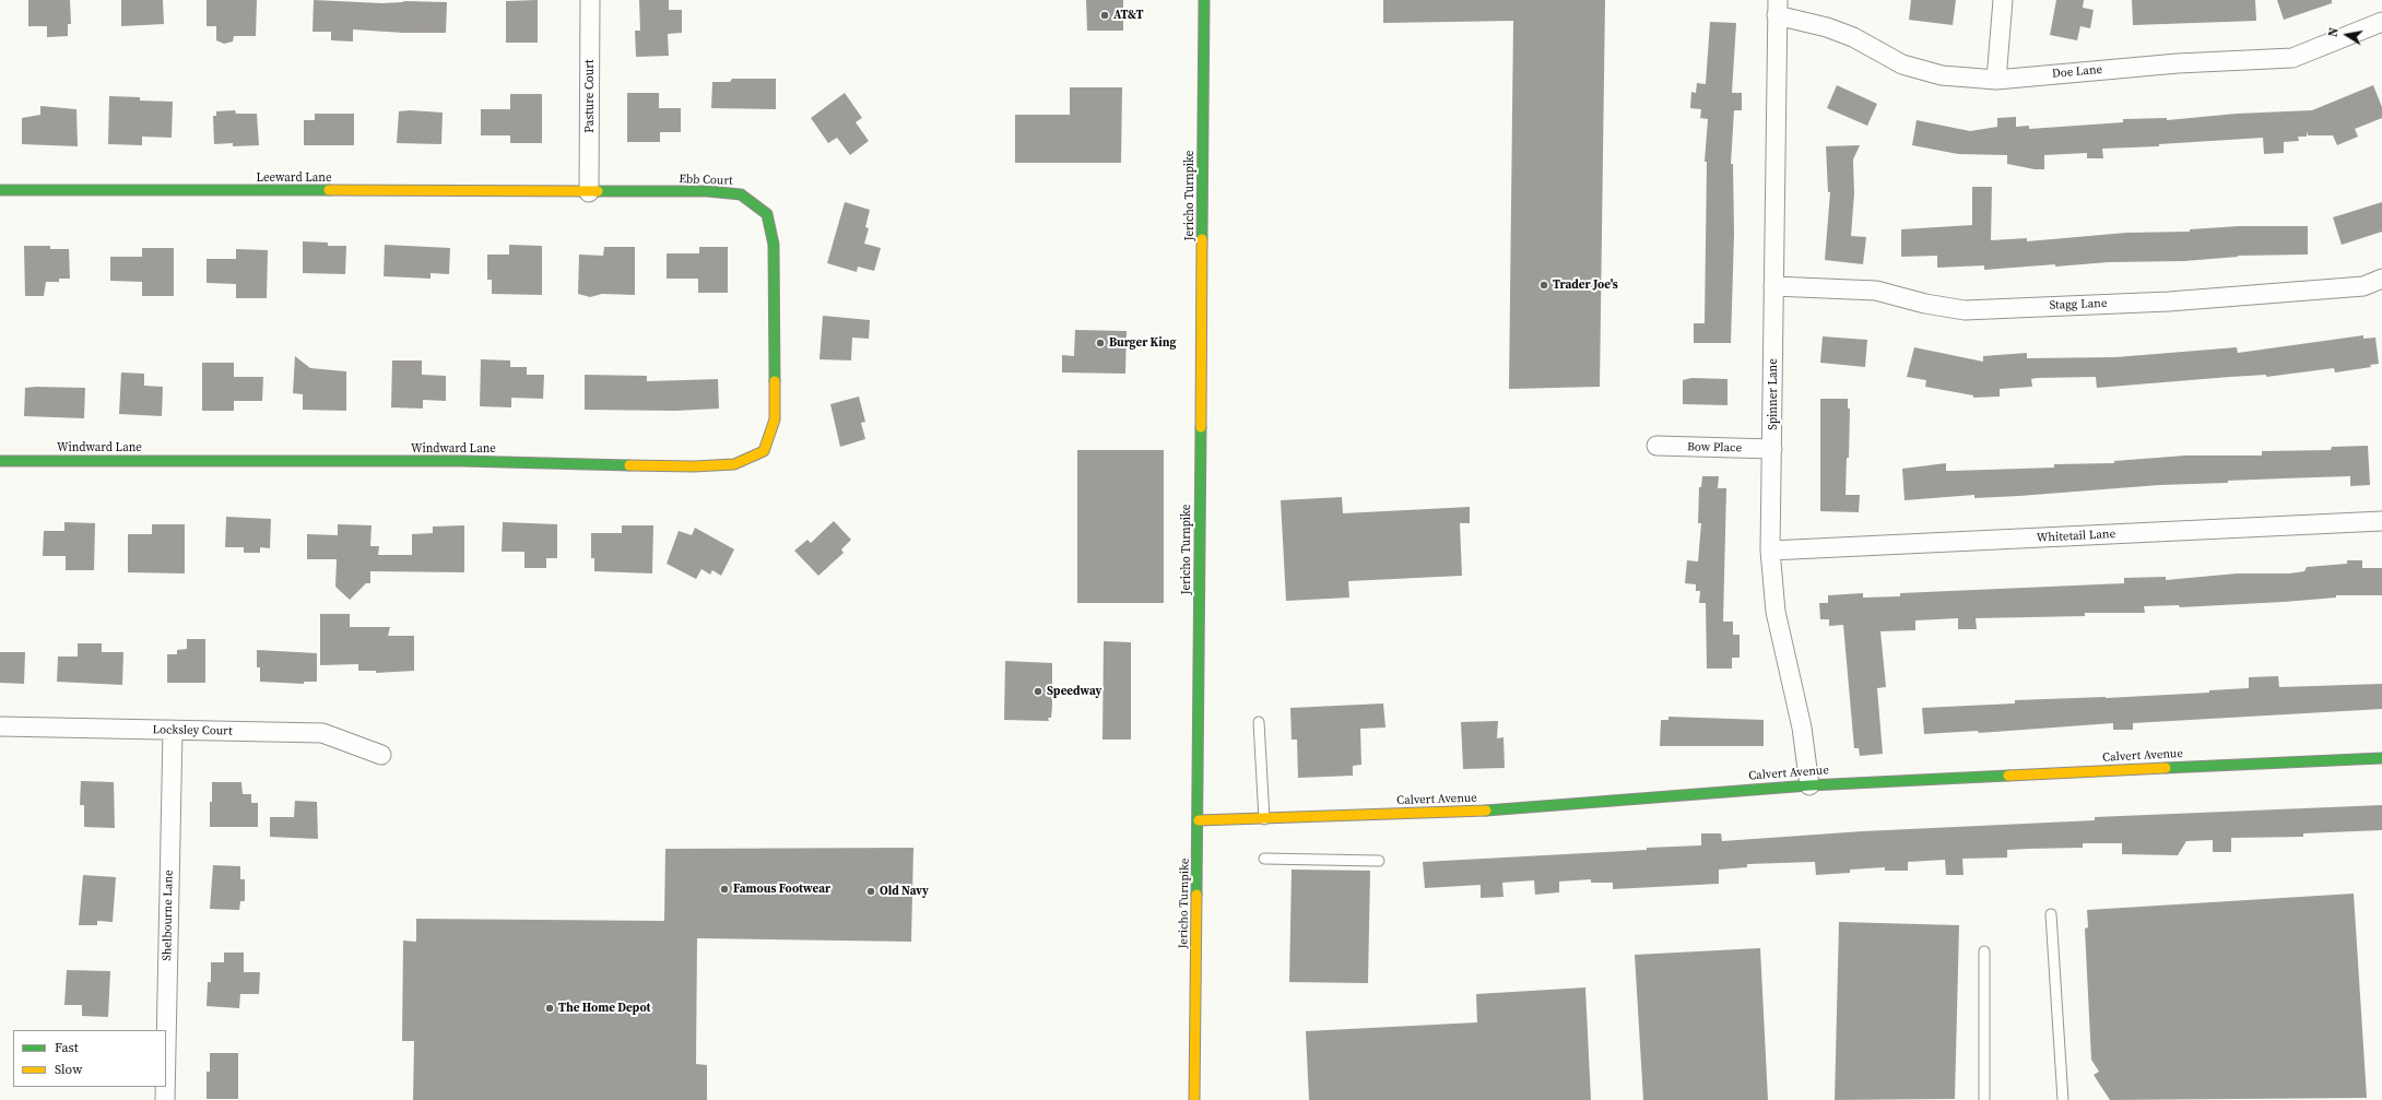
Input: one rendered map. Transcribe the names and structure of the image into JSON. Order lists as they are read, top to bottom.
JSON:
{
  "streets": {
    "street": [
      "Doe Lane",
      "Pasture Court",
      "Leeward Lane",
      "Ebb Court",
      "Jericho Turnpike",
      "Stagg Lane",
      "Spinner Lane",
      "Windward Lane",
      "Bow Place",
      "Whitetail Lane",
      "Locksley Court",
      "Calvert Avenue",
      "Shelbourne Lane"
    ]
  },
  "crossings": [
    ["Doe Lane", "Spinner Lane"],
    ["Pasture Court", "Leeward Lane"],
    ["Pasture Court", "Ebb Court"],
    ["Leeward Lane", "Ebb Court"],
    ["Ebb Court", "Windward Lane"],
    ["Jericho Turnpike", "Calvert Avenue"],
    ["Stagg Lane", "Spinner Lane"],
    ["Spinner Lane", "Bow Place"],
    ["Spinner Lane", "Whitetail Lane"],
    ["Spinner Lane", "Calvert Avenue"],
    ["Locksley Court", "Shelbourne Lane"]
  ],
  "places": [
    "AT&T",
    "Trader Joe's",
    "Burger King",
    "Speedway",
    "Famous Footwear",
    "Old Navy",
    "The Home Depot"
  ],
  "legend": ["Fast", "Slow"],
  "north": "left"
}
